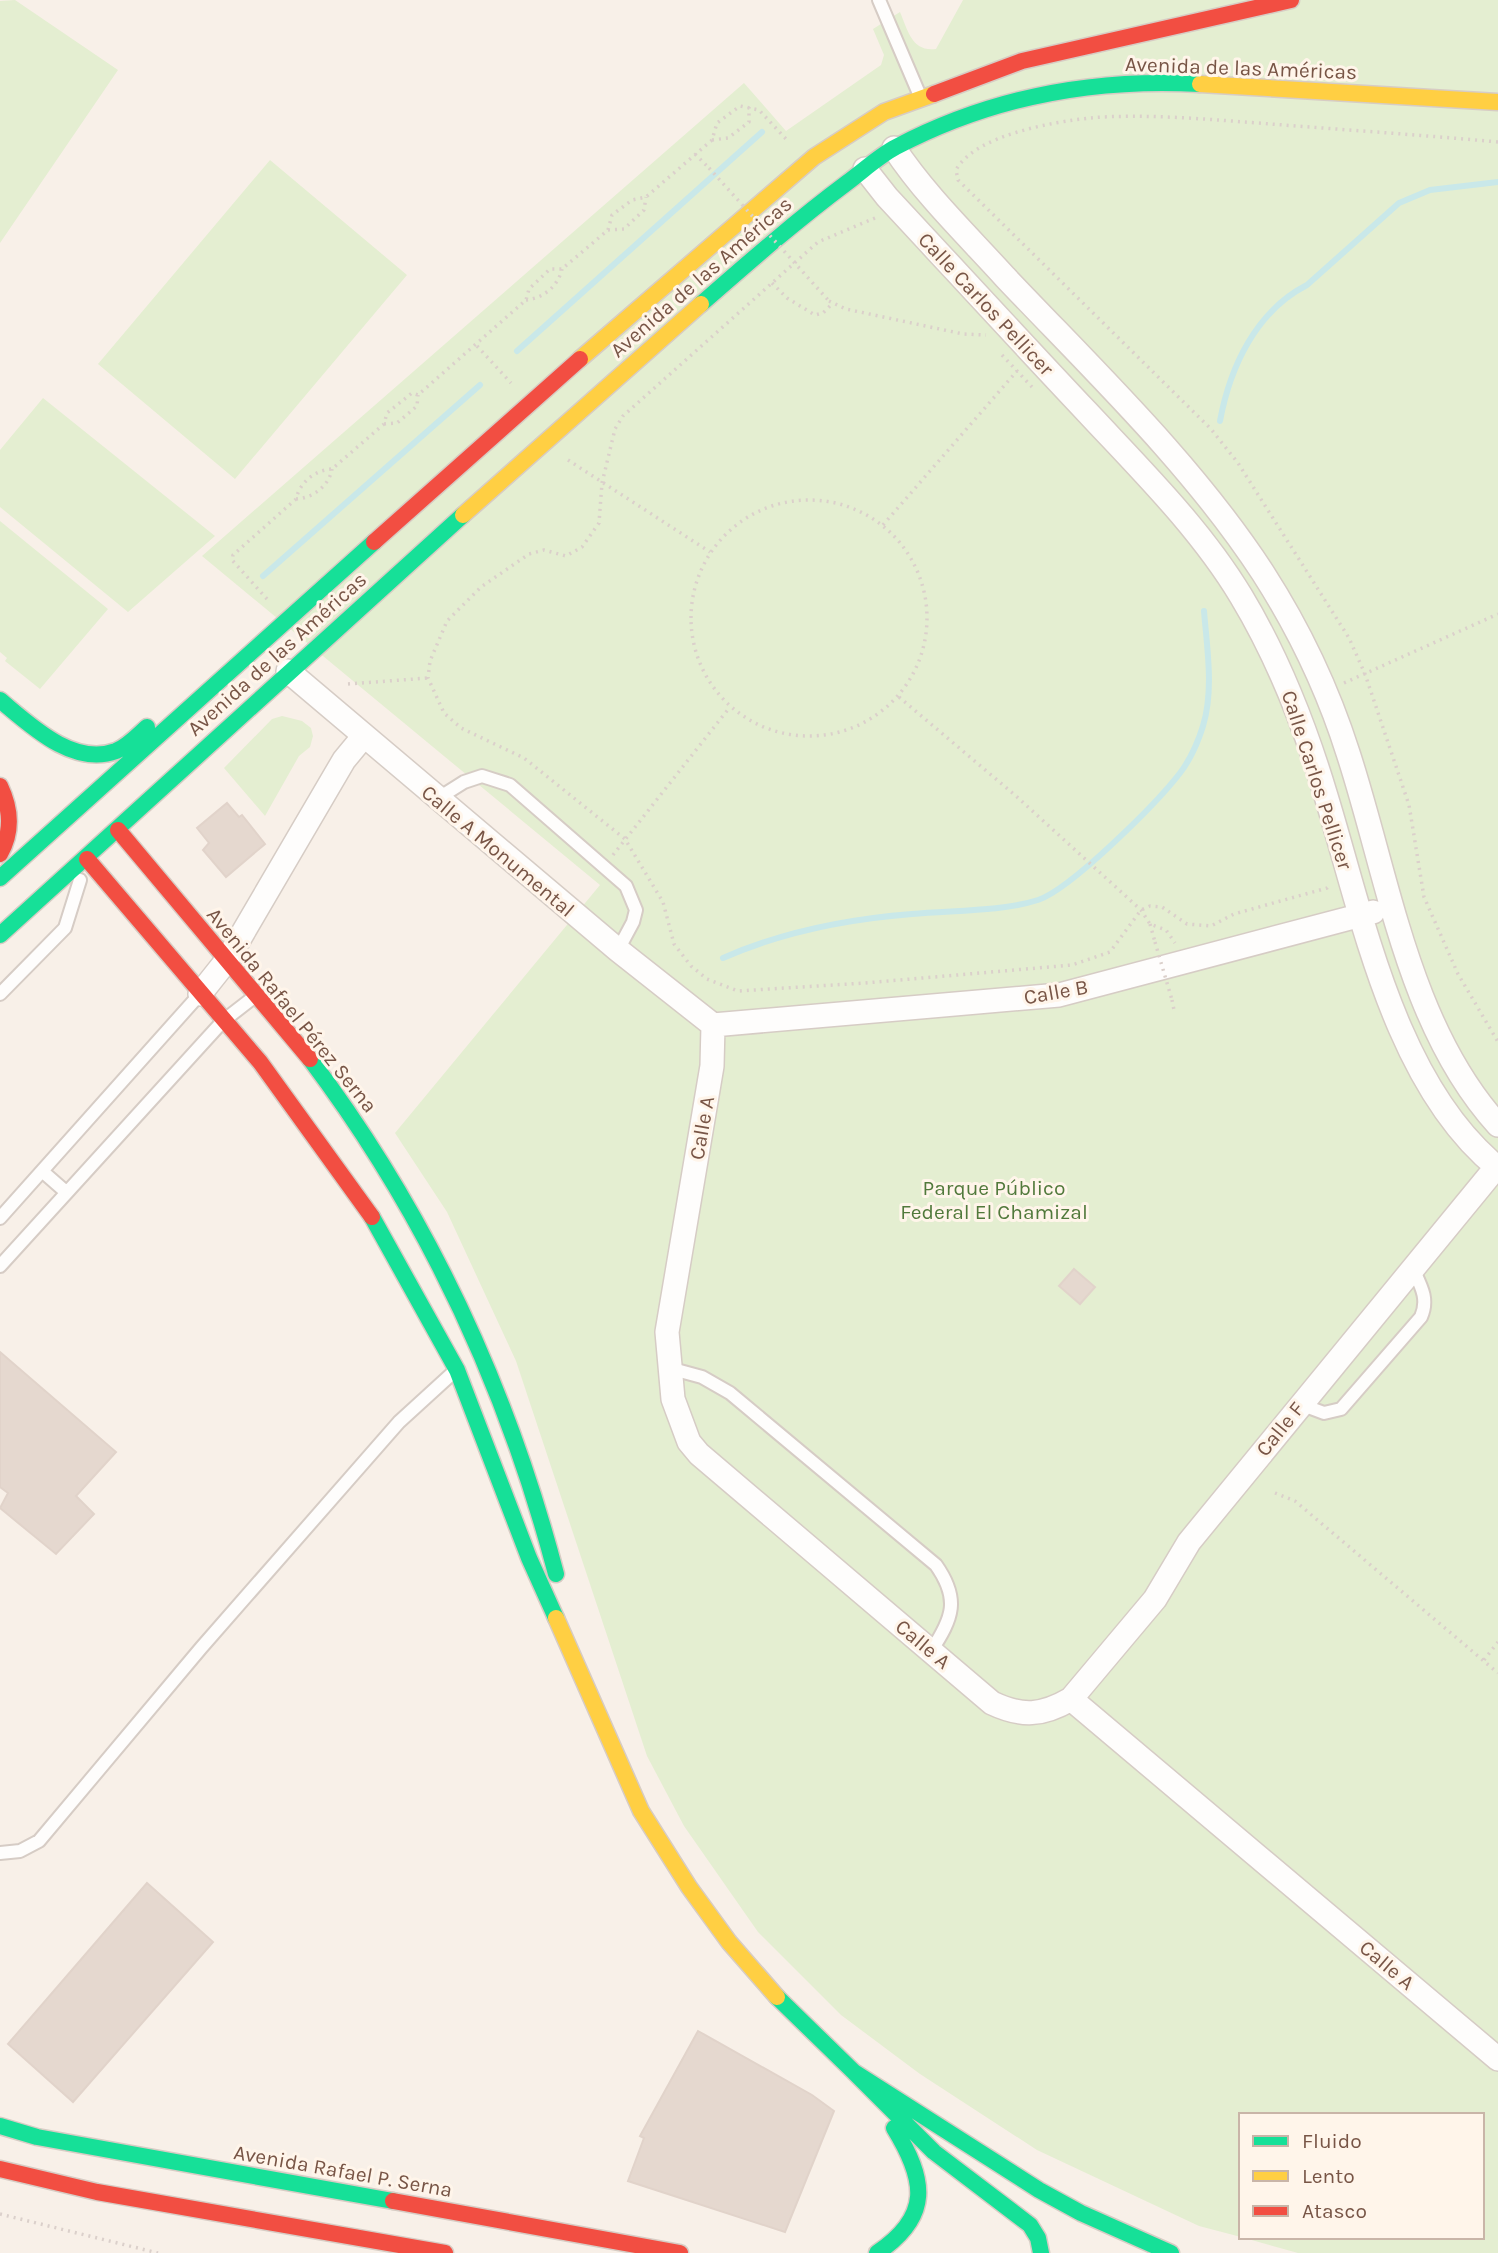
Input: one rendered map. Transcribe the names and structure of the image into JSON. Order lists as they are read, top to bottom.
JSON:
{
  "streets": {
    "main road": ["Avenida de las Américas", "Avenida Rafael Pérez Serna", "Avenida Rafael P. Serna"],
    "street": [
      "Calle Carlos Pellicer",
      "Calle A Monumental",
      "Calle B",
      "Calle A",
      "Calle F"
    ]
  },
  "crossings": [
    ["Avenida de las Américas", "Calle Carlos Pellicer"],
    ["Avenida de las Américas", "Calle A Monumental"],
    ["Avenida de las Américas", "Avenida Rafael Pérez Serna"],
    ["Calle Carlos Pellicer", "Calle B"],
    ["Calle Carlos Pellicer", "Calle F"],
    ["Calle A Monumental", "Calle B"],
    ["Calle A Monumental", "Calle A"],
    ["Calle B", "Calle A"],
    ["Calle A", "Calle F"]
  ],
  "parks": ["Parque Público Federal El Chamizal"],
  "legend": ["Fluido", "Lento", "Atasco"]
}
